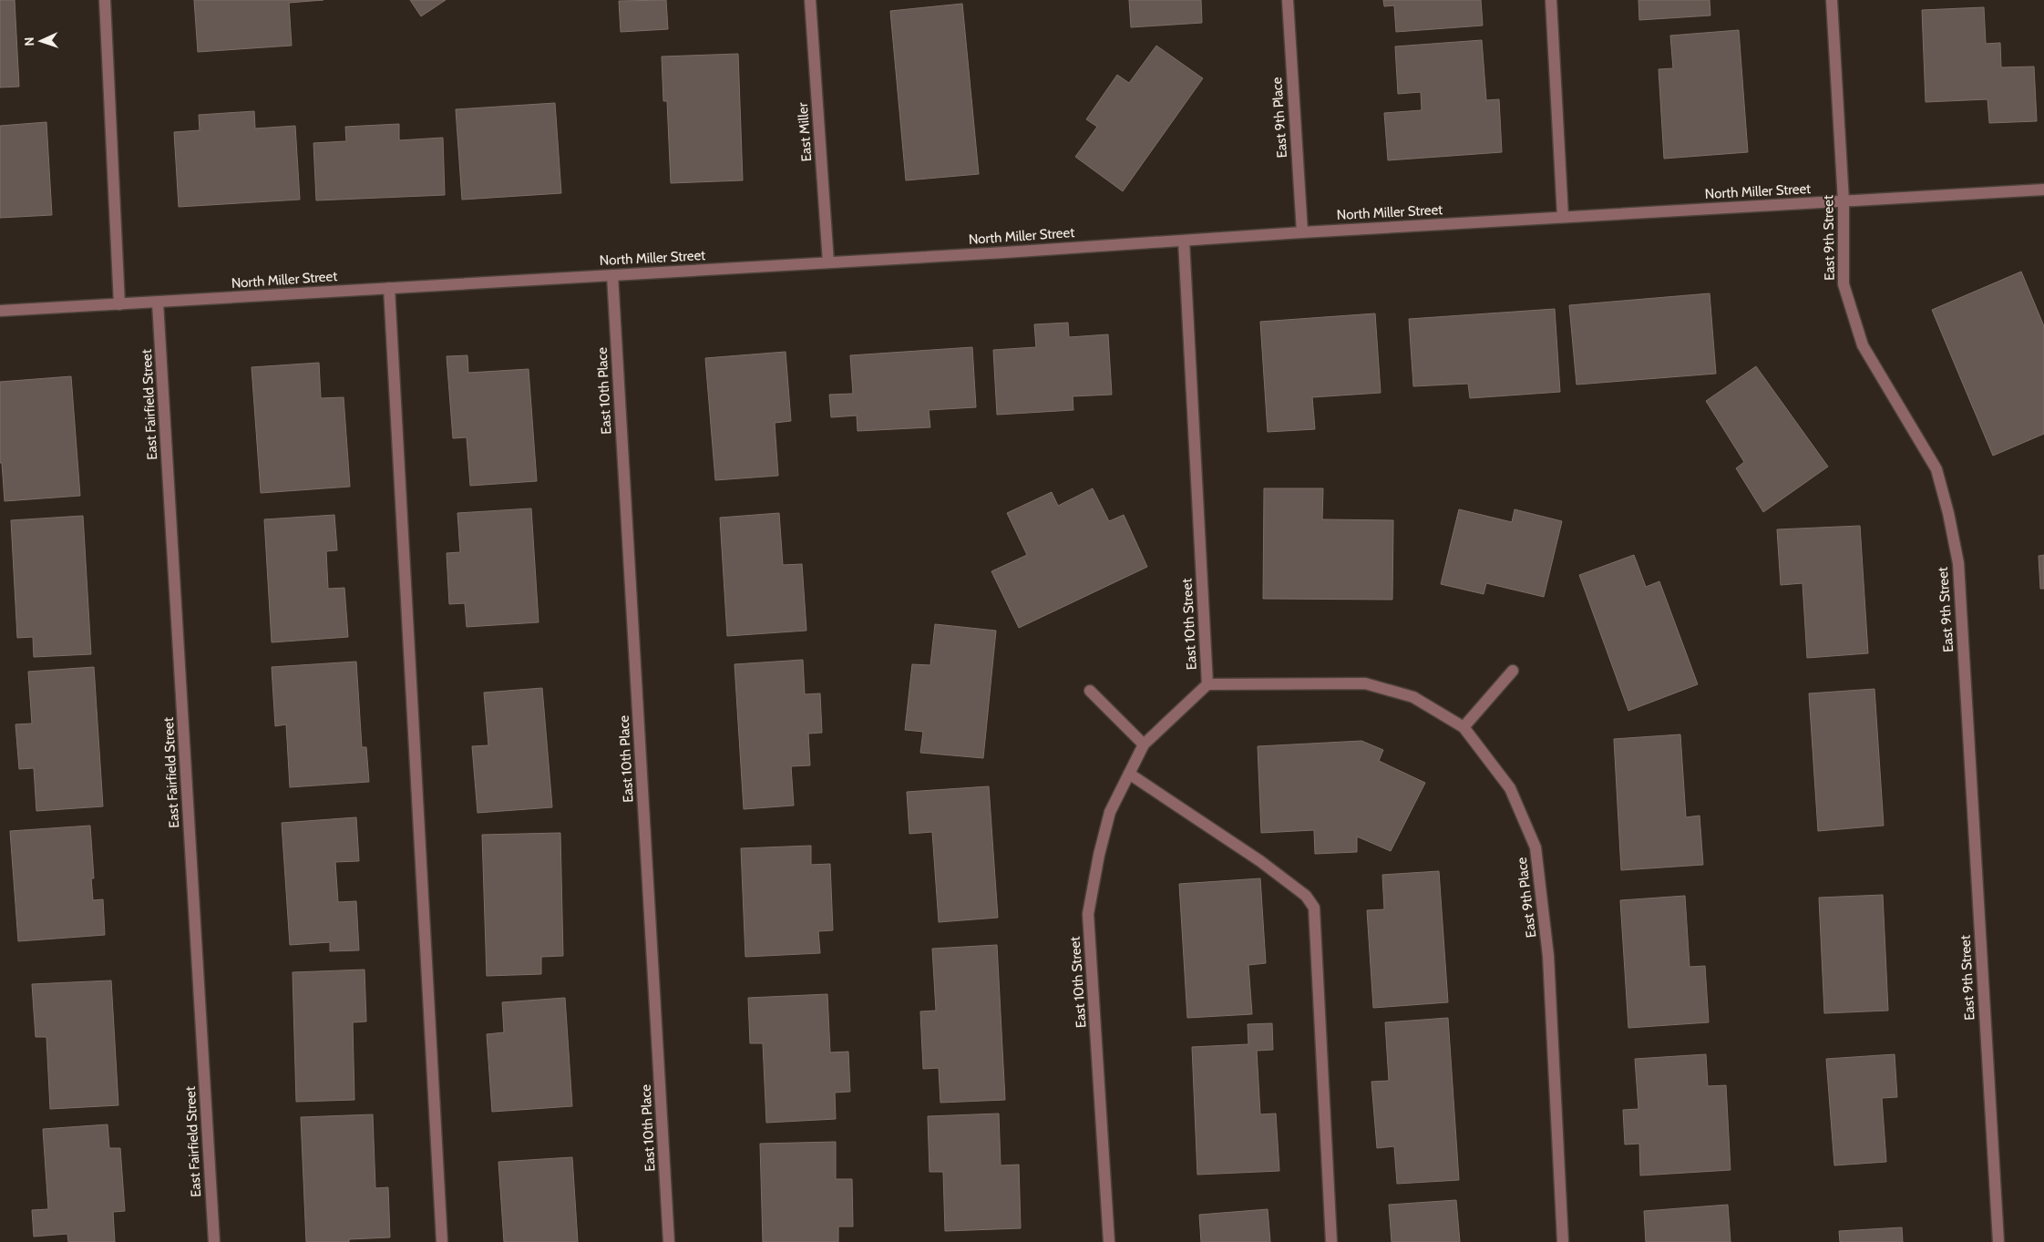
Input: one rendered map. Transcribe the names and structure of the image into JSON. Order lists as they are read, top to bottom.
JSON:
{
  "streets": {
    "street": [
      "East 9th Place",
      "East Miller",
      "North Miller Street",
      "East 9th Street",
      "East 10th Place",
      "East Fairfield Street",
      "East 10th Street"
    ]
  },
  "crossings": [
    ["East 9th Place", "North Miller Street"],
    ["East 9th Place", "East 10th Street"],
    ["East Miller", "North Miller Street"],
    ["North Miller Street", "East 9th Street"],
    ["North Miller Street", "East 10th Place"],
    ["North Miller Street", "East Fairfield Street"],
    ["North Miller Street", "East 10th Street"]
  ],
  "north": "left"
}
